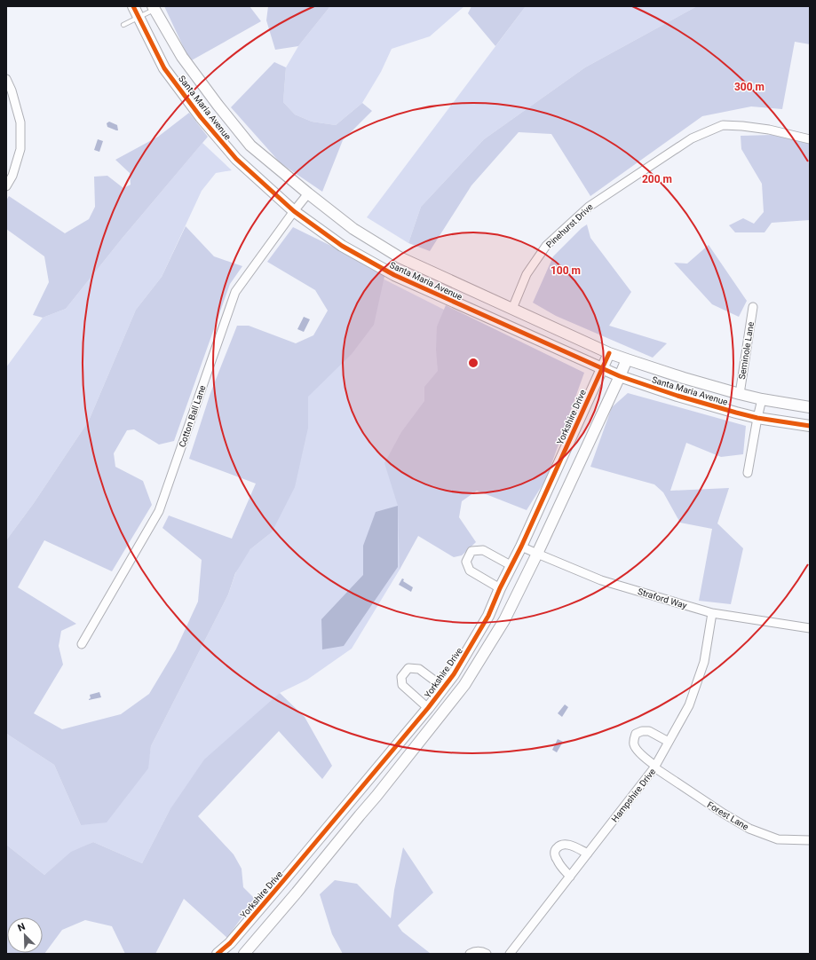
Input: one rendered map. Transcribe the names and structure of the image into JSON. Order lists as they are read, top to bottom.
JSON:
{
  "streets": {
    "street": [
      "Santa Maria Avenue",
      "Pinehurst Drive",
      "Seminole Lane",
      "Cotton Ball Lane",
      "Yorkshire Drive",
      "Straford Way",
      "Hampshire Drive",
      "Forest Lane"
    ]
  },
  "crossings": [
    ["Santa Maria Avenue", "Pinehurst Drive"],
    ["Santa Maria Avenue", "Seminole Lane"],
    ["Santa Maria Avenue", "Cotton Ball Lane"],
    ["Santa Maria Avenue", "Yorkshire Drive"],
    ["Yorkshire Drive", "Straford Way"],
    ["Straford Way", "Hampshire Drive"],
    ["Hampshire Drive", "Forest Lane"]
  ],
  "north": "top left",
  "rings": ["300 m", "200 m", "100 m"]
}
